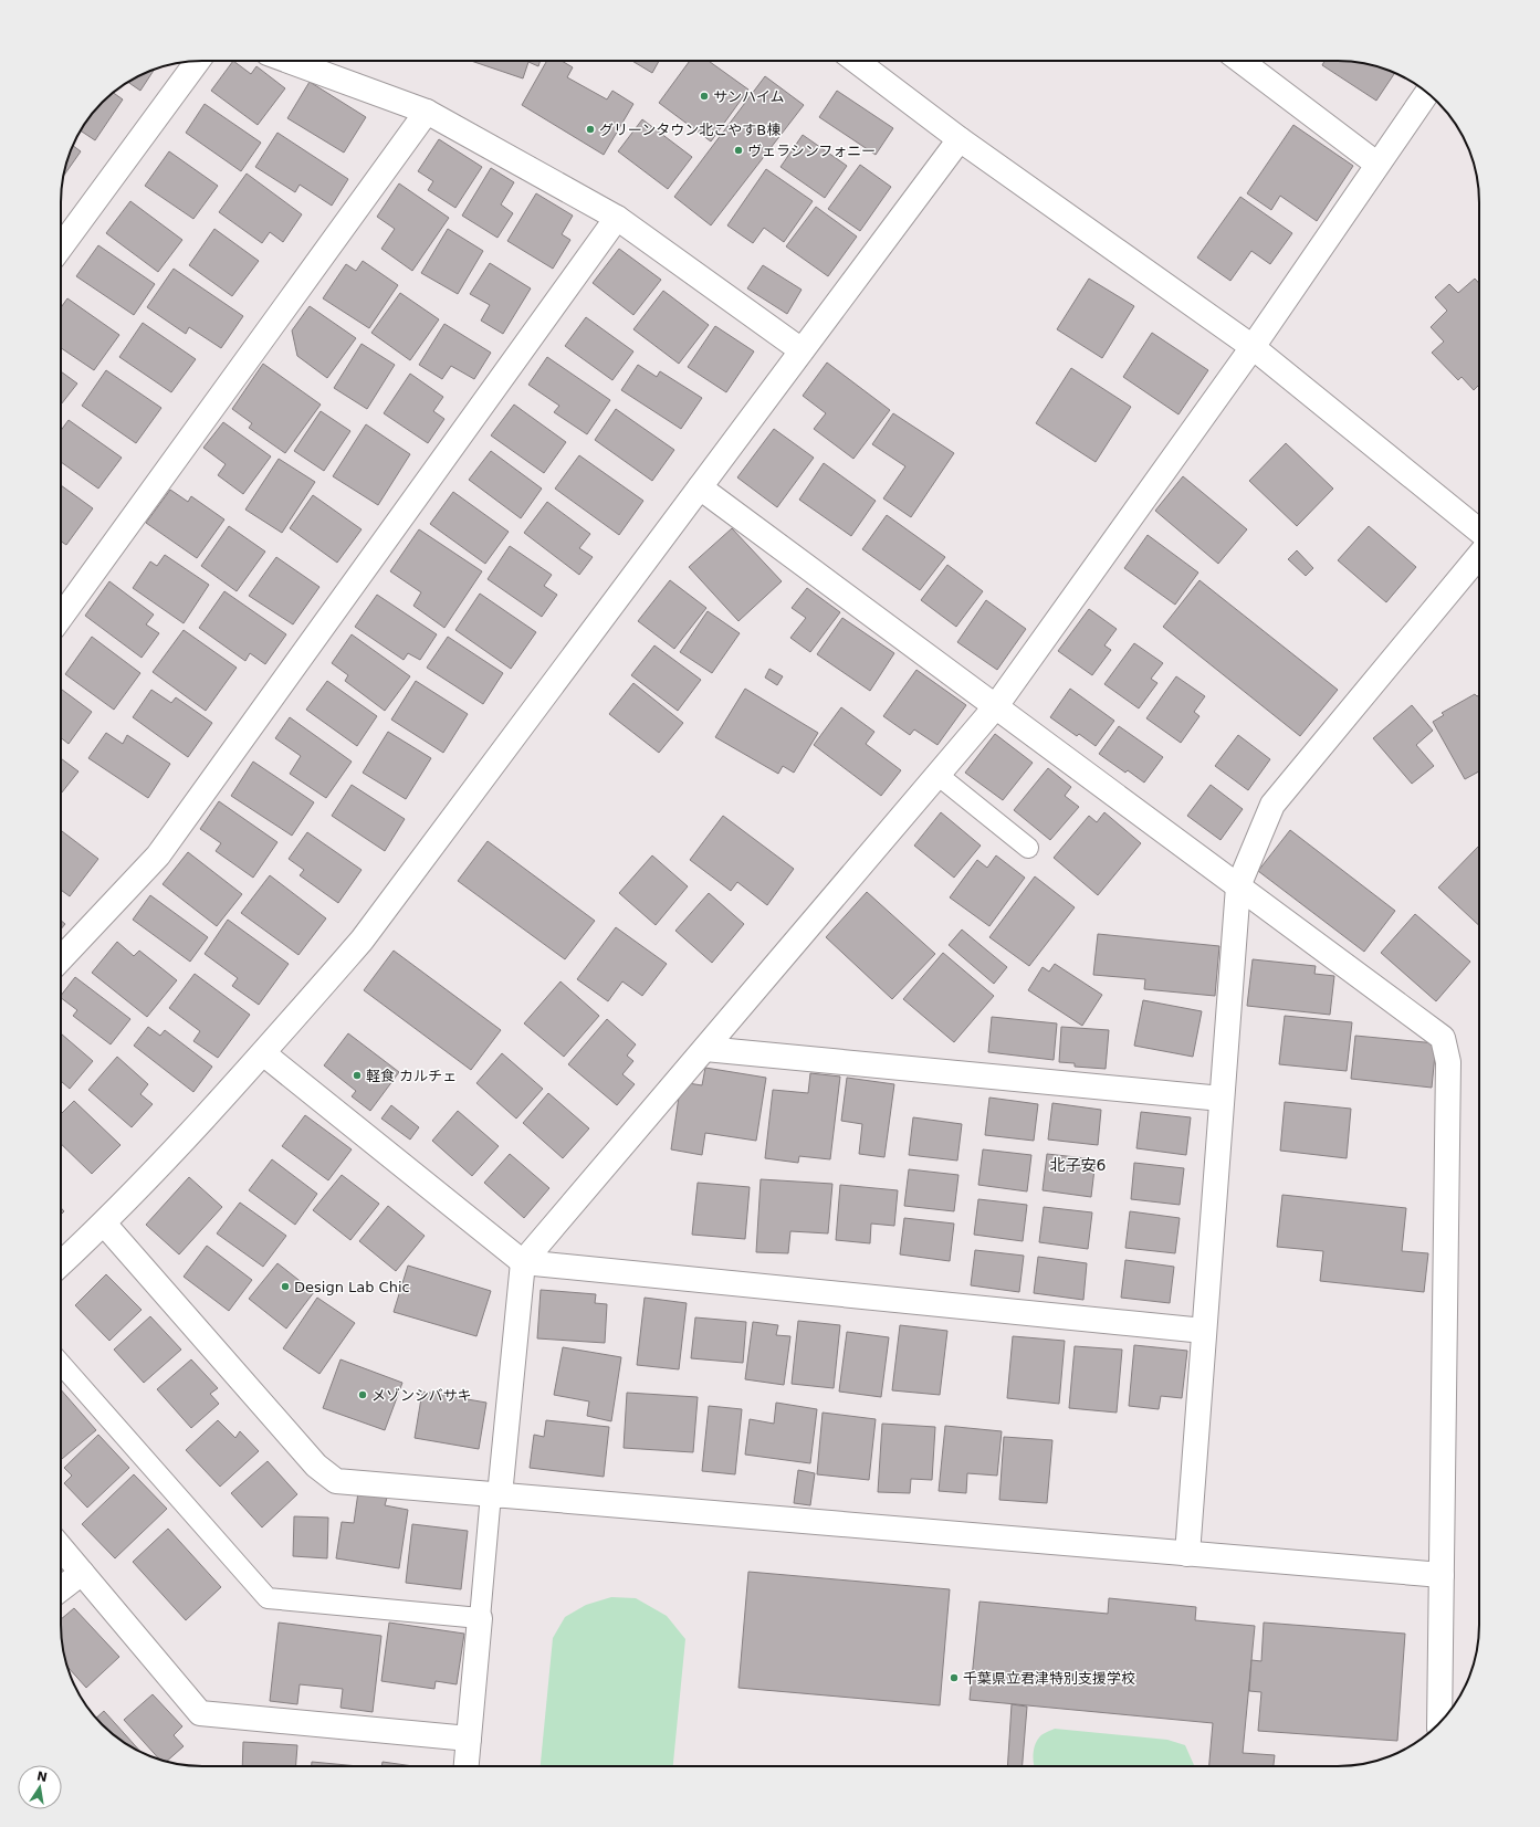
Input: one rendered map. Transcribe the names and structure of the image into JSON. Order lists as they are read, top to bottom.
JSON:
{
  "districts": ["北子安6"],
  "places": [
    "サンハイム",
    "グリーンタウン北こやすB棟",
    "ヴェラシンフォニー",
    "軽食 カルチェ",
    "Design Lab Chic",
    "メゾンシバサキ",
    "千葉県立君津特別支援学校"
  ],
  "north": "top"
}
